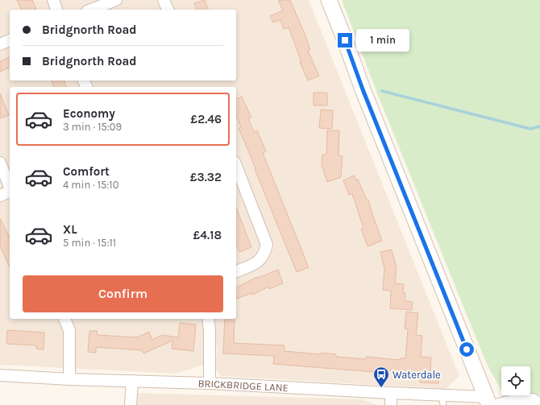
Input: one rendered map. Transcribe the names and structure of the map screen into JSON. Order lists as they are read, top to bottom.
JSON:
{
  "streets": {
    "street": ["BRICKBRIDGE LANE"]
  },
  "places": {
    "bus stop": ["Waterdale"]
  },
  "page": {
    "banner": ["Bridgnorth Road", "Bridgnorth Road"],
    "bubble": "1 min",
    "list": [
      {
        "name": "Economy",
        "note": "3 min · 15:09",
        "value": "£2.46"
      },
      {
        "name": "Comfort",
        "note": "4 min · 15:10",
        "value": "£3.32"
      },
      {
        "name": "XL",
        "note": "5 min · 15:11",
        "value": "£4.18"
      }
    ],
    "buttons": "Confirm"
  }
}
